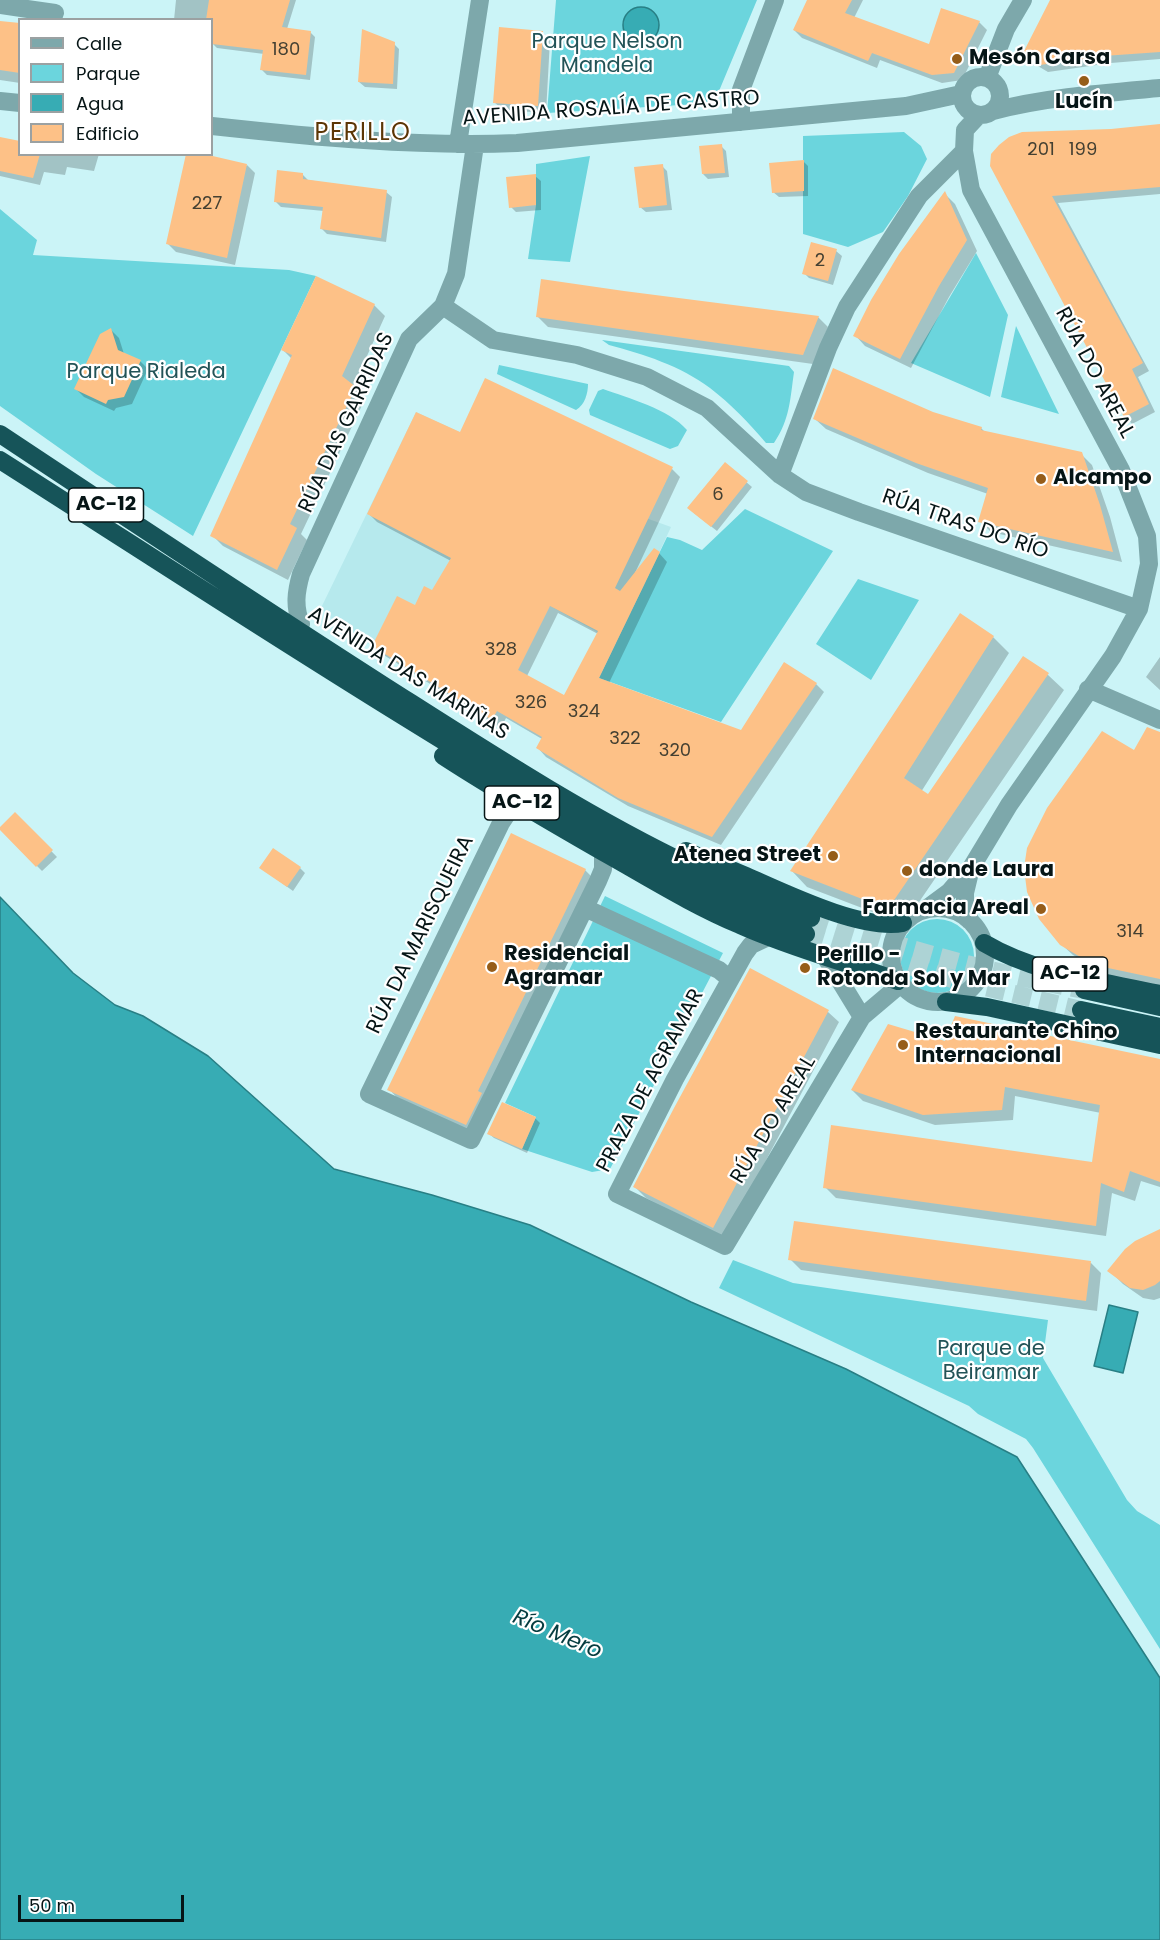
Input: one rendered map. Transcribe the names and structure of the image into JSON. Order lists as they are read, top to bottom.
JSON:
{
  "streets": {
    "highway": ["AC-12", "AVENIDA DAS MARIÑAS"],
    "street": [
      "AVENIDA ROSALÍA DE CASTRO",
      "RÚA DO AREAL",
      "RÚA DAS GARRIDAS",
      "RÚA TRAS DO RÍO",
      "RÚA DA MARISQUEIRA",
      "PRAZA DE AGRAMAR"
    ]
  },
  "crossings": [
    ["AVENIDA ROSALÍA DE CASTRO", "RÚA DO AREAL"],
    ["AVENIDA ROSALÍA DE CASTRO", "RÚA DAS GARRIDAS"],
    ["RÚA DO AREAL", "AC-12"],
    ["RÚA DO AREAL", "RÚA TRAS DO RÍO"],
    ["RÚA DO AREAL", "PRAZA DE AGRAMAR"],
    ["RÚA DAS GARRIDAS", "AC-12"],
    ["RÚA DAS GARRIDAS", "RÚA TRAS DO RÍO"],
    ["AC-12", "AVENIDA DAS MARIÑAS"],
    ["AC-12", "RÚA DA MARISQUEIRA"],
    ["AC-12", "PRAZA DE AGRAMAR"],
    ["RÚA DA MARISQUEIRA", "PRAZA DE AGRAMAR"]
  ],
  "districts": ["PERILLO"],
  "water": ["Río Mero"],
  "parks": ["Parque Nelson Mandela", "Parque Rialeda", "Parque de Beiramar"],
  "places": [
    "Mesón Carsa",
    "Lucín",
    "Alcampo",
    "Atenea Street",
    "donde Laura",
    "Farmacia Areal",
    "Residencial Agramar",
    "Perillo - Rotonda Sol y Mar",
    "Restaurante Chino Internacional"
  ],
  "house_numbers": [
    "180",
    "201",
    "199",
    "227",
    "2",
    "6",
    "328",
    "326",
    "324",
    "322",
    "320",
    "314"
  ],
  "legend": [
    "Calle",
    "Parque",
    "Agua",
    "Edificio"
  ],
  "scale_bar": "50 m"
}
